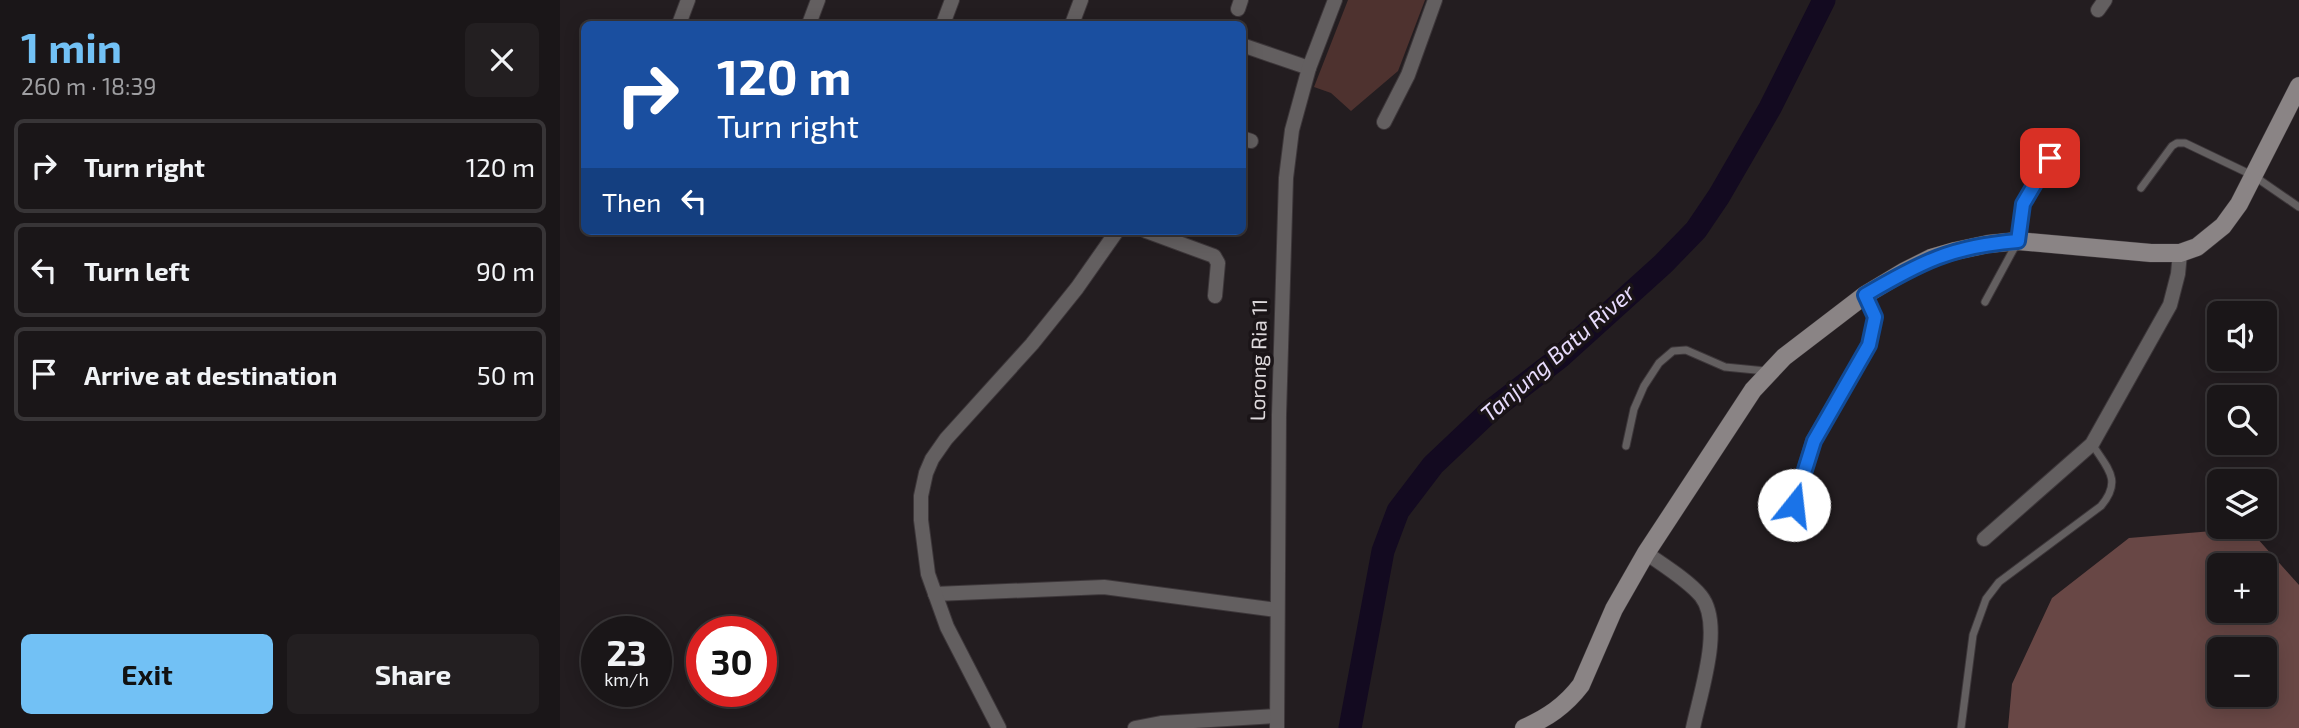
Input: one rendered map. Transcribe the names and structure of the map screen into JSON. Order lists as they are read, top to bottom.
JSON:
{
  "streets": {
    "street": ["Lorong Ria 11"]
  },
  "water": ["Tanjung Batu River"],
  "page": {
    "heading": ["1 min", "260 m · 18:39"],
    "turn": ["120 m", "Turn right"],
    "list": [
      {
        "name": "Turn right",
        "value": "120 m"
      },
      {
        "name": "Turn left",
        "value": "90 m"
      },
      {
        "name": "Arrive at destination",
        "value": "50 m"
      }
    ],
    "then": "Then",
    "map_buttons": ["+", "−"],
    "speed": "23 km/h",
    "limit": "30",
    "buttons": ["Exit", "Share"]
  }
}
